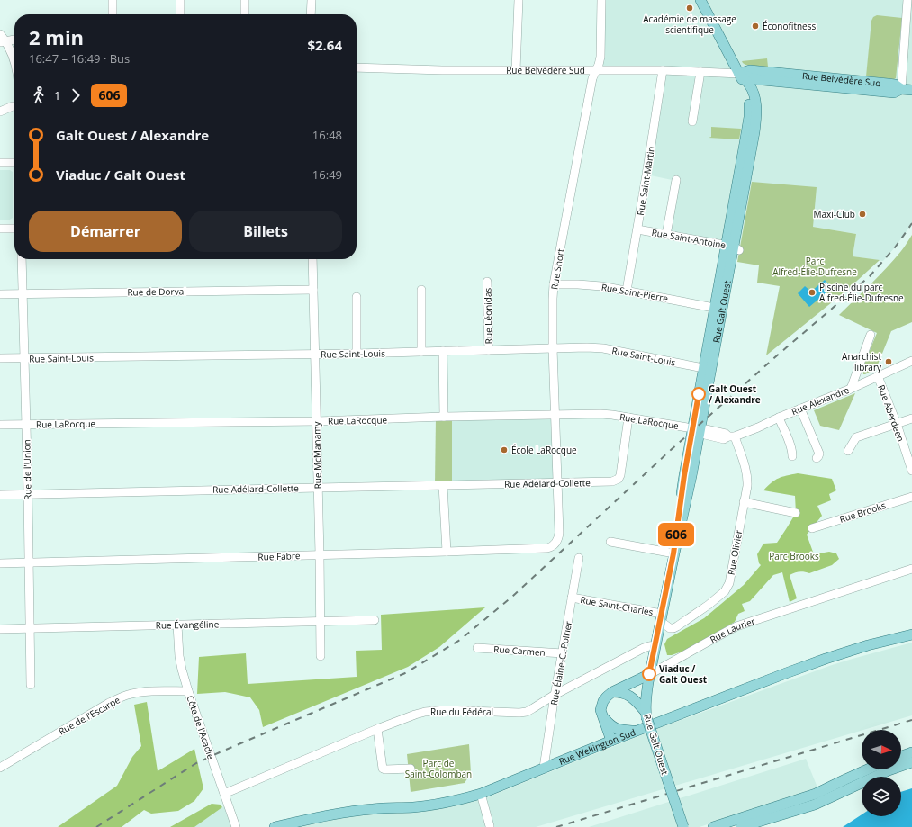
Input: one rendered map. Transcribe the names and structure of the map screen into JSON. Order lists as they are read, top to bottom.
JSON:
{
  "streets": {
    "main road": [
      "Rue Belvédère Sud",
      "Rue Galt Ouest",
      "Rue Laurier",
      "Rue Wellington Sud"
    ],
    "street": [
      "Rue Saint-Martin",
      "Rue Saint-Antoine",
      "Rue Short",
      "Rue de Dorval",
      "Rue Saint-Pierre",
      "Rue Léonidas",
      "Rue Saint-Louis",
      "Rue Alexandre",
      "Rue Aberdeen",
      "Rue LaRocque",
      "Rue McManamy",
      "Rue de l'Union",
      "Rue Adélard-Collette",
      "Rue Brooks",
      "Rue Olivier",
      "Rue Fabre",
      "Rue Saint-Charles",
      "Rue Évangéline",
      "Rue Carmen",
      "Rue Élaine-C.-Poirier",
      "Rue du Fédéral",
      "Rue de l'Escarpe",
      "Côte de l'Acadie"
    ]
  },
  "crossings": [
    ["Rue Belvédère Sud", "Rue Saint-Martin"],
    ["Rue Belvédère Sud", "Rue Short"],
    ["Rue Belvédère Sud", "Rue Galt Ouest"],
    ["Rue Saint-Martin", "Rue Saint-Antoine"],
    ["Rue Saint-Martin", "Rue Saint-Pierre"],
    ["Rue Saint-Antoine", "Rue Galt Ouest"],
    ["Rue Short", "Rue Saint-Pierre"],
    ["Rue Short", "Rue Saint-Louis"],
    ["Rue Short", "Rue LaRocque"],
    ["Rue Short", "Rue Adélard-Collette"],
    ["Rue Short", "Rue Fabre"],
    ["Rue de Dorval", "Rue McManamy"],
    ["Rue de Dorval", "Rue de l'Union"],
    ["Rue Saint-Pierre", "Rue Galt Ouest"],
    ["Rue Galt Ouest", "Rue Saint-Louis"],
    ["Rue Galt Ouest", "Rue Alexandre"],
    ["Rue Galt Ouest", "Rue LaRocque"],
    ["Rue Galt Ouest", "Rue Olivier"],
    ["Rue Galt Ouest", "Rue Saint-Charles"],
    ["Rue Galt Ouest", "Rue Laurier"],
    ["Rue Galt Ouest", "Rue du Fédéral"],
    ["Rue Léonidas", "Rue Saint-Louis"],
    ["Rue Saint-Louis", "Rue McManamy"],
    ["Rue Saint-Louis", "Rue de l'Union"],
    ["Rue Alexandre", "Rue Aberdeen"],
    ["Rue Alexandre", "Rue LaRocque"],
    ["Rue Alexandre", "Rue Olivier"],
    ["Rue LaRocque", "Rue McManamy"],
    ["Rue LaRocque", "Rue de l'Union"],
    ["Rue LaRocque", "Rue Adélard-Collette"],
    ["Rue McManamy", "Rue Adélard-Collette"],
    ["Rue McManamy", "Rue Fabre"],
    ["Rue McManamy", "Rue Évangéline"],
    ["Rue de l'Union", "Rue Adélard-Collette"],
    ["Rue de l'Union", "Rue Fabre"],
    ["Rue de l'Union", "Rue Évangéline"],
    ["Rue Olivier", "Rue Saint-Charles"],
    ["Rue Saint-Charles", "Rue Élaine-C.-Poirier"],
    ["Rue Évangéline", "Côte de l'Acadie"],
    ["Rue Laurier", "Rue Wellington Sud"],
    ["Rue Carmen", "Rue Élaine-C.-Poirier"],
    ["Rue Élaine-C.-Poirier", "Rue du Fédéral"],
    ["Rue Élaine-C.-Poirier", "Rue Wellington Sud"],
    ["Rue du Fédéral", "Côte de l'Acadie"],
    ["Rue de l'Escarpe", "Côte de l'Acadie"]
  ],
  "parks": ["Parc Alfred-Élie-Dufresne", "Parc Brooks", "Parc de Saint-Colomban"],
  "places": [
    "Académie de massage scientifique",
    "Éconofitness",
    "Maxi-Club",
    "Piscine du parc Alfred-Élie-Dufresne",
    "Anarchist library",
    "Galt Ouest / Alexandre",
    "École LaRocque",
    "Viaduc / Galt Ouest"
  ],
  "lines": ["bus line 606"],
  "north": "right",
  "page": {
    "on_map": "606",
    "heading": ["2 min", "16:47 – 16:49 · Bus", "$2.64"],
    "legs": ["1", "606"],
    "list": [
      {
        "name": "Galt Ouest / Alexandre",
        "value": "16:48"
      },
      {
        "name": "Viaduc / Galt Ouest",
        "value": "16:49"
      }
    ],
    "buttons": ["Démarrer", "Billets"]
  }
}
